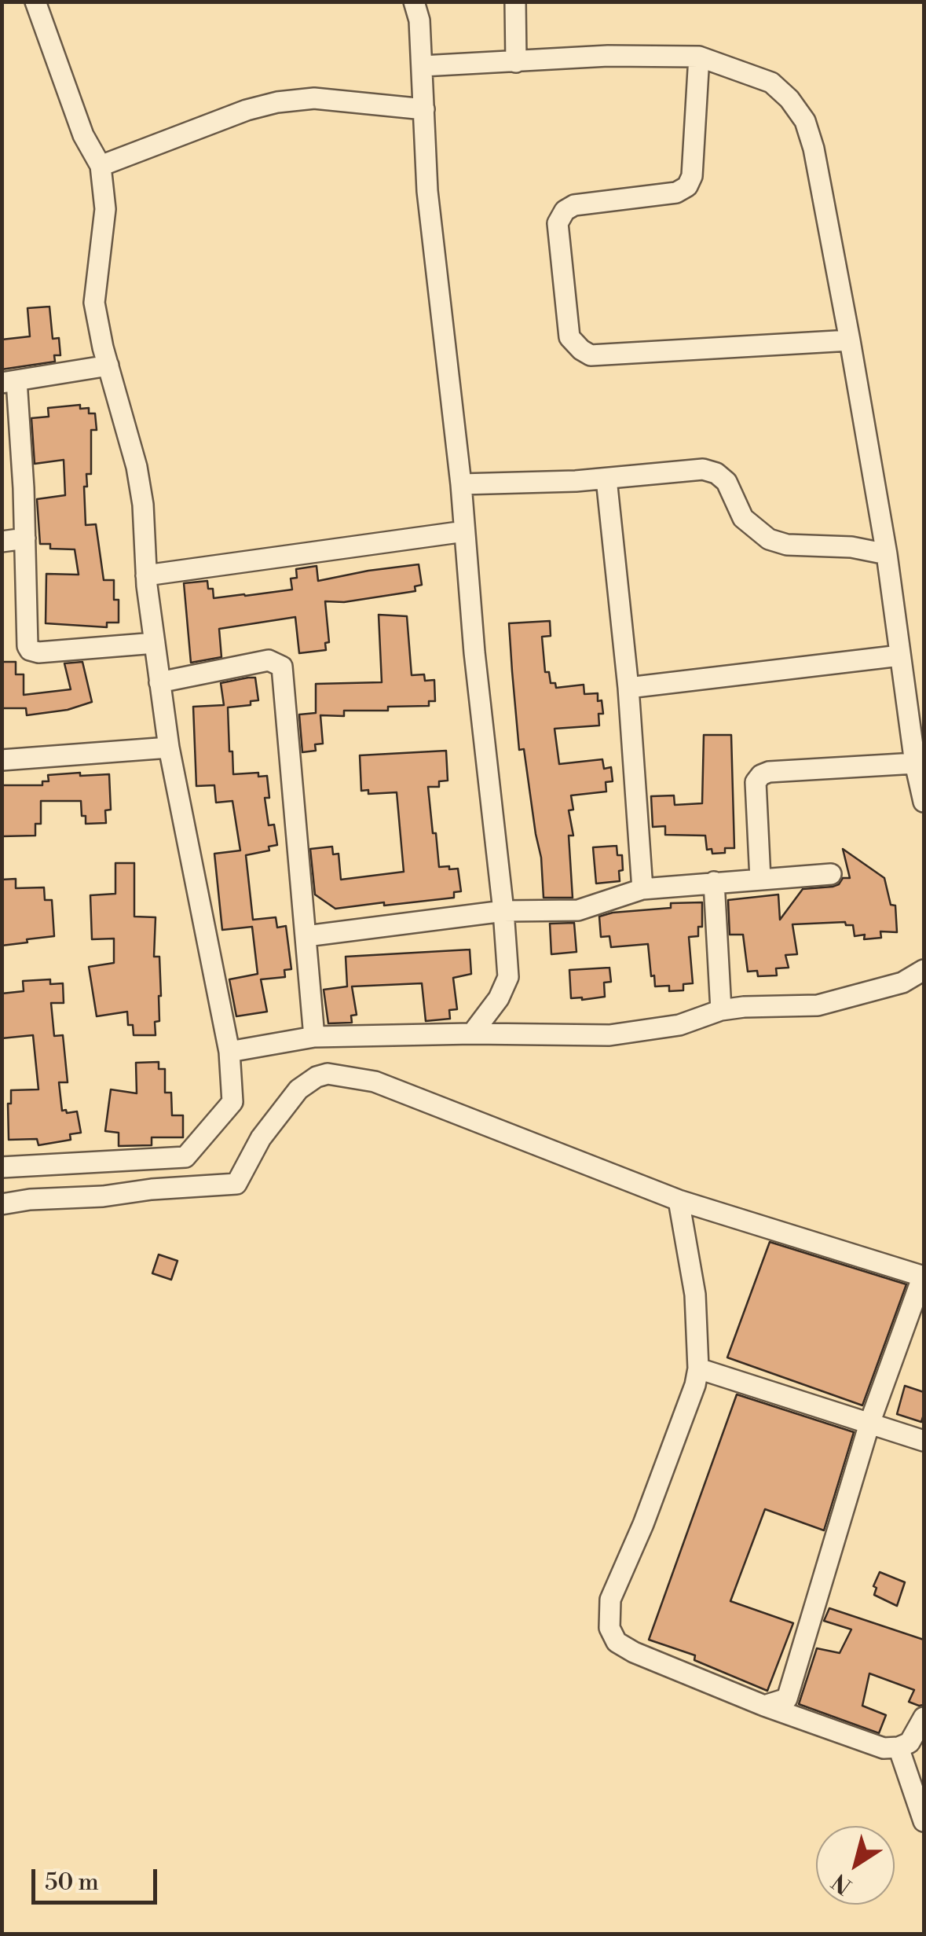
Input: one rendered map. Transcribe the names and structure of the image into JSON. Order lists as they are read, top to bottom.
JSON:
{
  "scale_bar": "50 m",
  "north": "bottom left"
}
